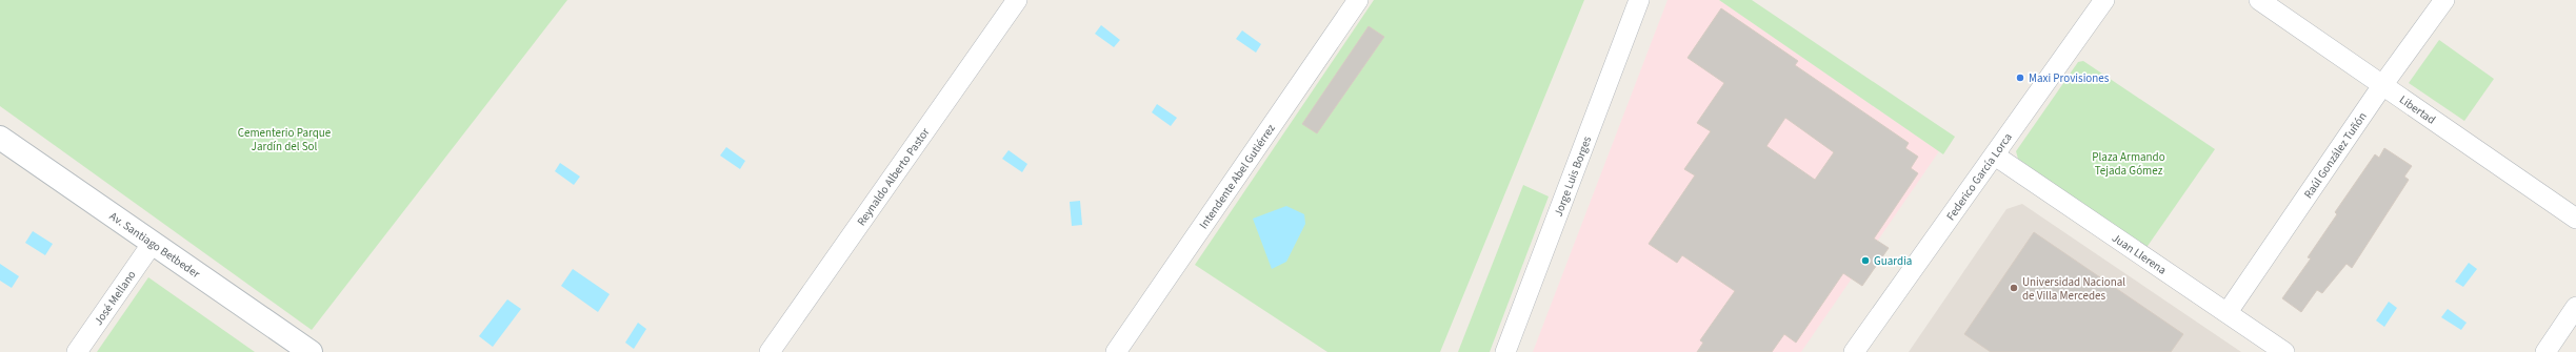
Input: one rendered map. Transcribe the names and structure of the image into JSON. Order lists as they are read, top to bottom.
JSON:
{
  "streets": {
    "main road": ["Av. Santiago Betbeder"],
    "street": [
      "Libertad",
      "Raúl González Tuñón",
      "Intendente Abel Gutiérrez",
      "Reynaldo Alberto Pastor",
      "Jorge Luis Borges",
      "Federico García Lorca",
      "Juan Llerena",
      "José Mellano"
    ]
  },
  "crossings": [
    ["Libertad", "Raúl González Tuñón"],
    ["Raúl González Tuñón", "Juan Llerena"],
    ["Federico García Lorca", "Juan Llerena"],
    ["Av. Santiago Betbeder", "José Mellano"]
  ],
  "parks": ["Cementerio Parque Jardín del Sol", "Plaza Armando Tejada Gómez"],
  "places": ["Maxi Provisiones", "Guardia", "Universidad Nacional de Villa Mercedes"]
}
